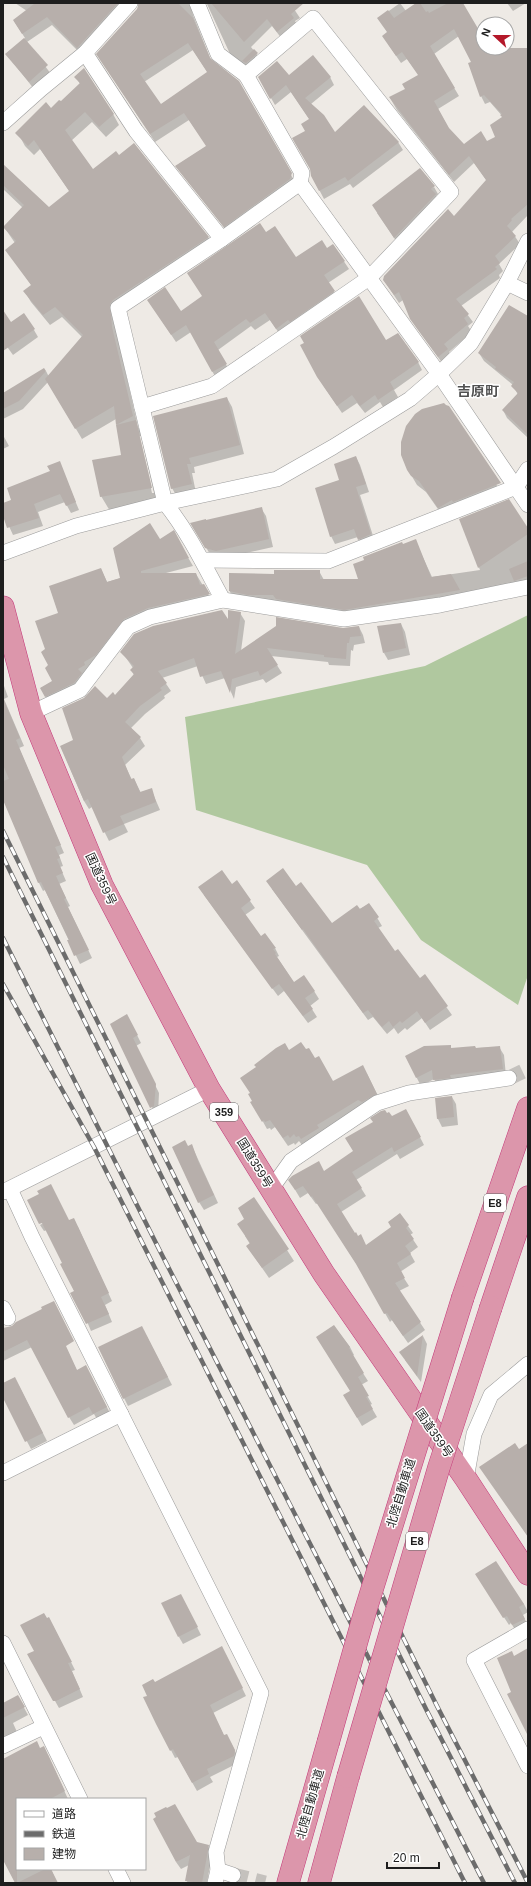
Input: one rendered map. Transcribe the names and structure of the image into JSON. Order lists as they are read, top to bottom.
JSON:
{
  "streets": {
    "highway": [
      "国道359号",
      "359",
      "E8",
      "北陸自動車道"
    ]
  },
  "districts": ["吉原町"],
  "legend": ["道路", "鉄道", "建物"],
  "scale_bar": "20 m",
  "north": "left"
}
